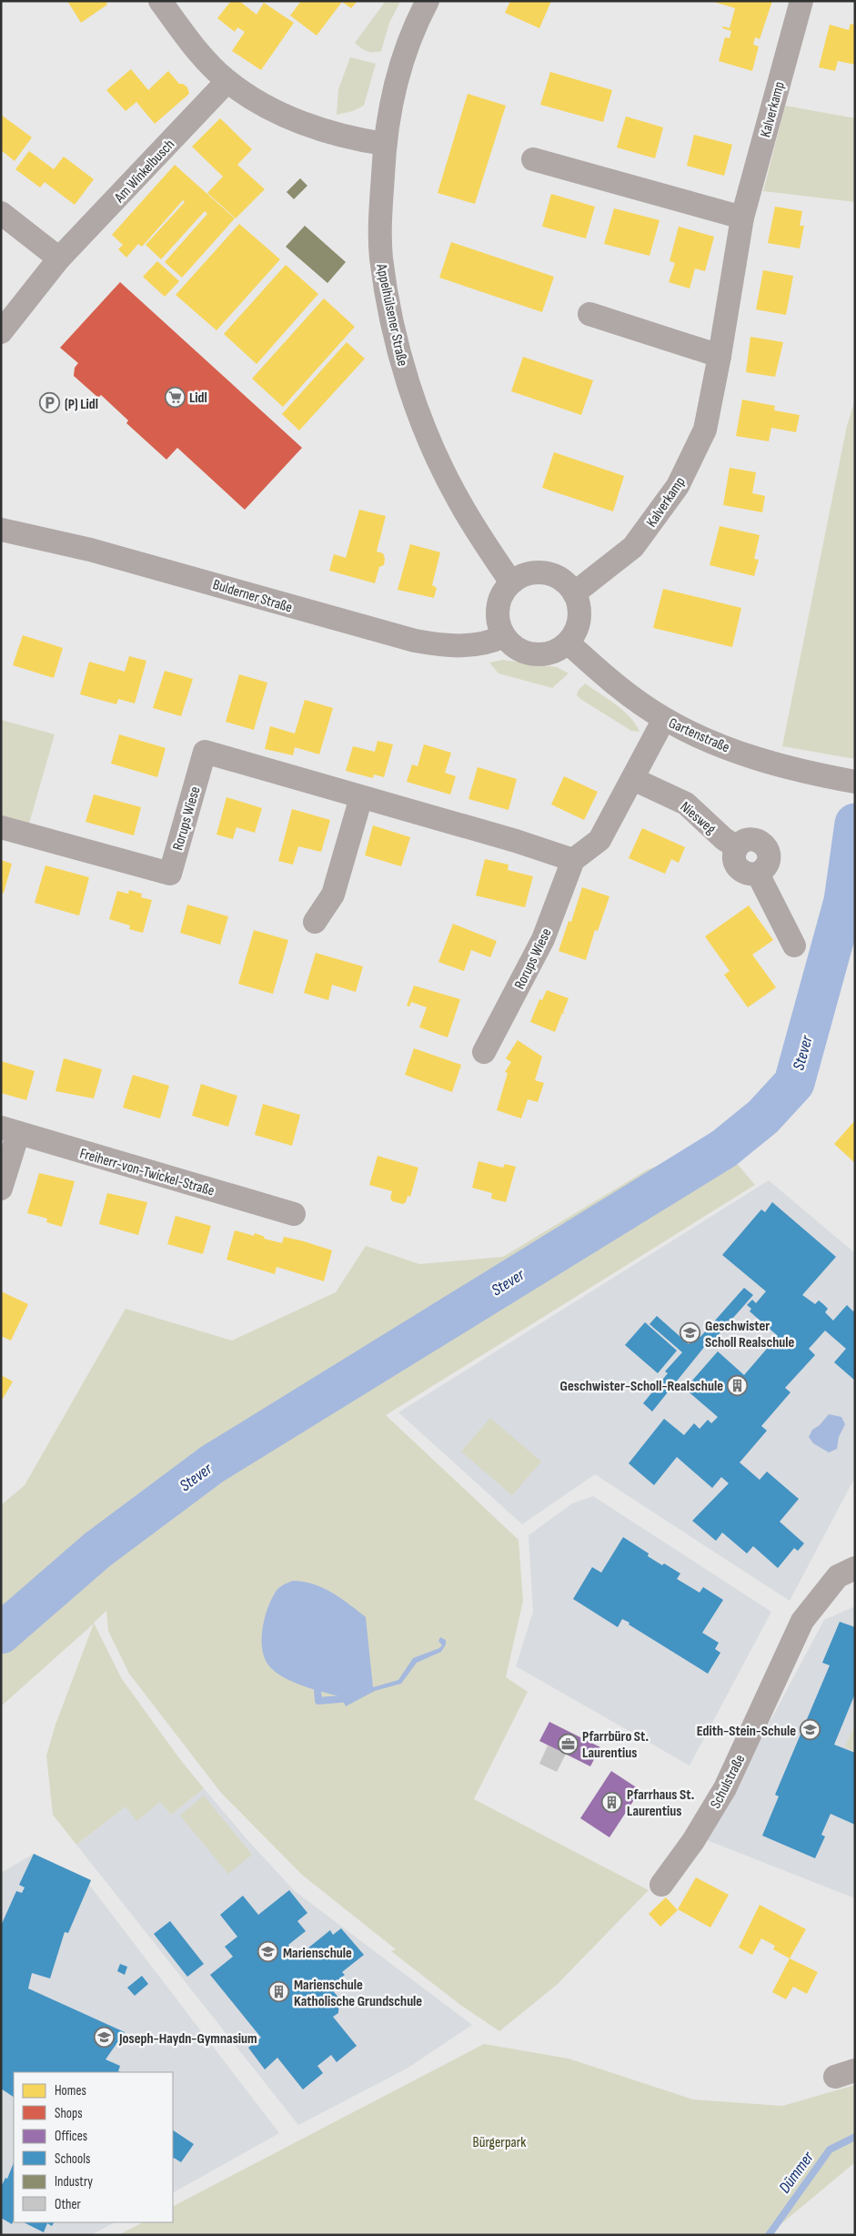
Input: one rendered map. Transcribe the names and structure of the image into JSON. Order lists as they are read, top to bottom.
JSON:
{
  "streets": {
    "street": [
      "Kalverkamp",
      "Am Winkelbusch",
      "Appelhülsener Straße",
      "Bulderner Straße",
      "Gartenstraße",
      "Niesweg",
      "Rorups Wiese",
      "Freiherr-von-Twickel-Straße",
      "Schulstraße"
    ]
  },
  "crossings": [
    ["Kalverkamp", "Appelhülsener Straße"],
    ["Kalverkamp", "Bulderner Straße"],
    ["Kalverkamp", "Gartenstraße"],
    ["Appelhülsener Straße", "Bulderner Straße"],
    ["Appelhülsener Straße", "Gartenstraße"],
    ["Bulderner Straße", "Gartenstraße"]
  ],
  "water": ["Stever", "Dümmer"],
  "parks": ["Bürgerpark"],
  "places": {
    "supermarket": ["Lidl"],
    "parking": ["(P) Lidl"],
    "school or university": [
      "Geschwister Scholl Realschule",
      "Edith-Stein-Schule",
      "Marienschule",
      "Joseph-Haydn-Gymnasium"
    ],
    "building": ["Geschwister-Scholl-Realschule", "Pfarrhaus St. Laurentius", "Marienschule Katholische Grundschule"],
    "office": ["Pfarrbüro St. Laurentius"]
  },
  "legend": [
    "Homes",
    "Shops",
    "Offices",
    "Schools",
    "Industry",
    "Other"
  ]
}
